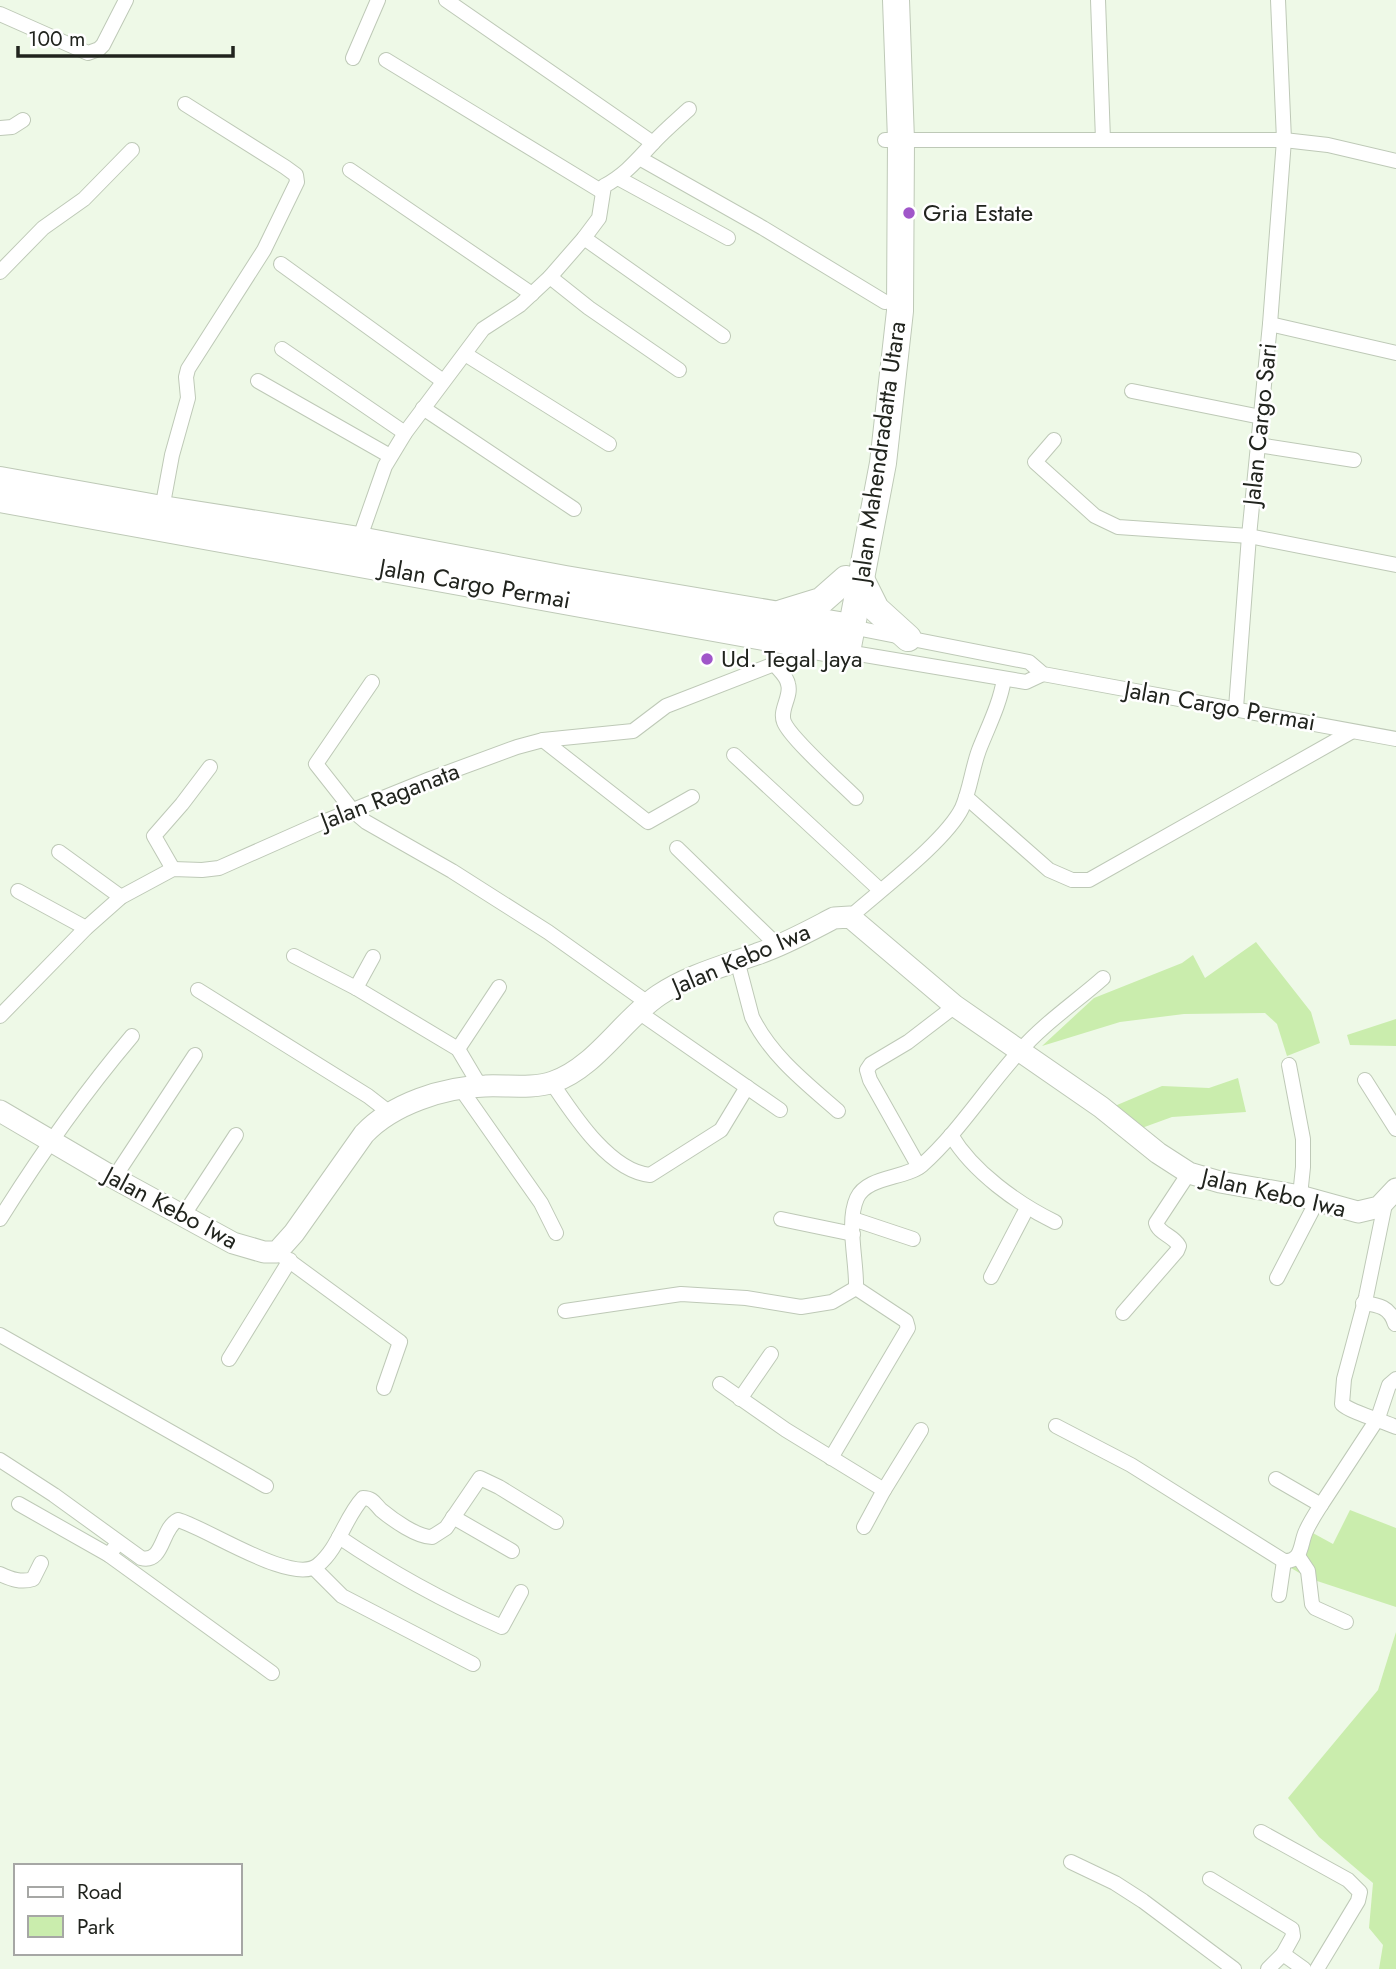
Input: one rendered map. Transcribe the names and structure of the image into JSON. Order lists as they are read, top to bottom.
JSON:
{
  "streets": {
    "highway": ["Jalan Mahendradatta Utara", "Jalan Cargo Permai"],
    "street": ["Jalan Cargo Sari", "Jalan Raganata", "Jalan Kebo Iwa"]
  },
  "crossings": [
    ["Jalan Cargo Sari", "Jalan Cargo Permai"],
    ["Jalan Mahendradatta Utara", "Jalan Cargo Permai"],
    ["Jalan Mahendradatta Utara", "Jalan Raganata"],
    ["Jalan Cargo Permai", "Jalan Raganata"]
  ],
  "places": ["Gria Estate", "Ud. Tegal Jaya"],
  "legend": ["Road", "Park"],
  "scale_bar": "100 m"
}
